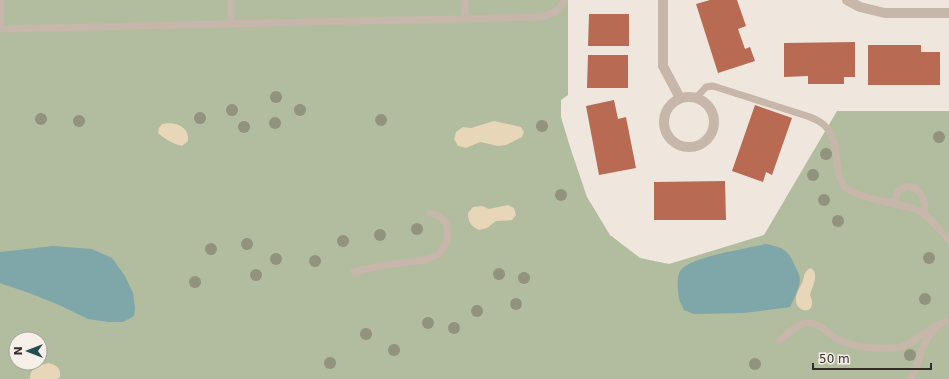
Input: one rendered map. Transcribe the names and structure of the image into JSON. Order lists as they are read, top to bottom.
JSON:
{
  "scale_bar": "50 m",
  "north": "left"
}
